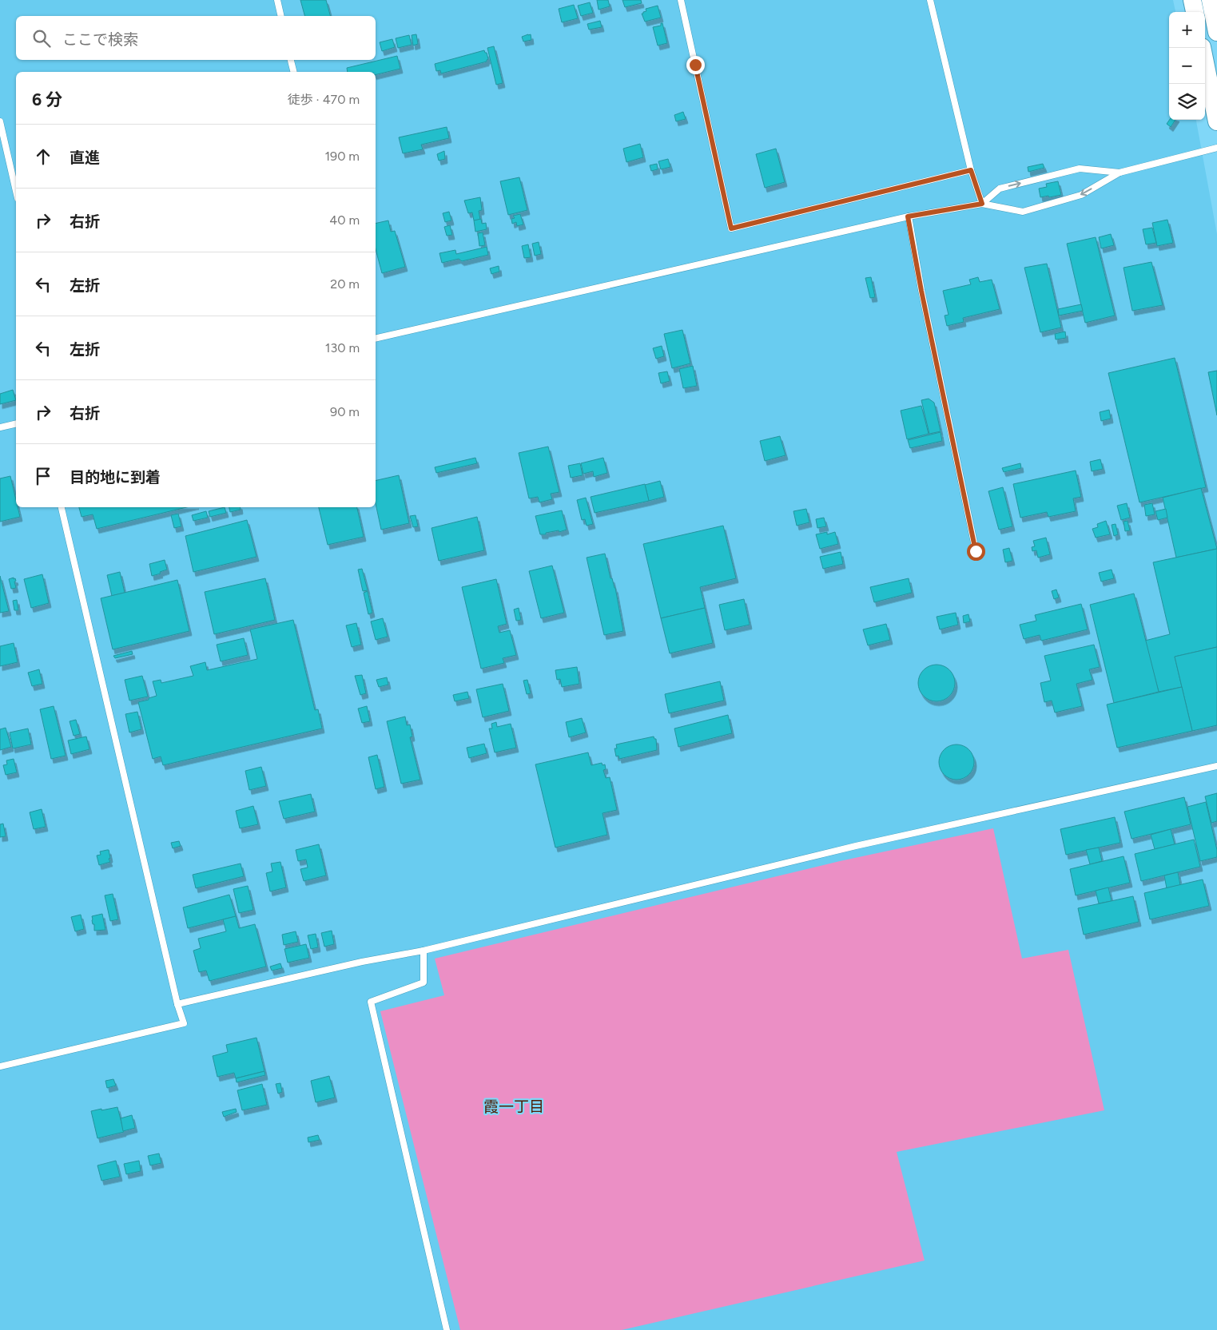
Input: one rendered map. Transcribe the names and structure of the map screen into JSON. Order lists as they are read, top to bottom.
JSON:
{
  "districts": ["霞一丁目"],
  "page": {
    "map_buttons": ["+", "−"],
    "search": "ここで検索",
    "heading": ["6 分", "徒歩 · 470 m"],
    "list": [
      ["直進", "190 m"],
      ["右折", "40 m"],
      ["左折", "20 m"],
      ["左折", "130 m"],
      ["右折", "90 m"],
      "目的地に到着"
    ]
  }
}
